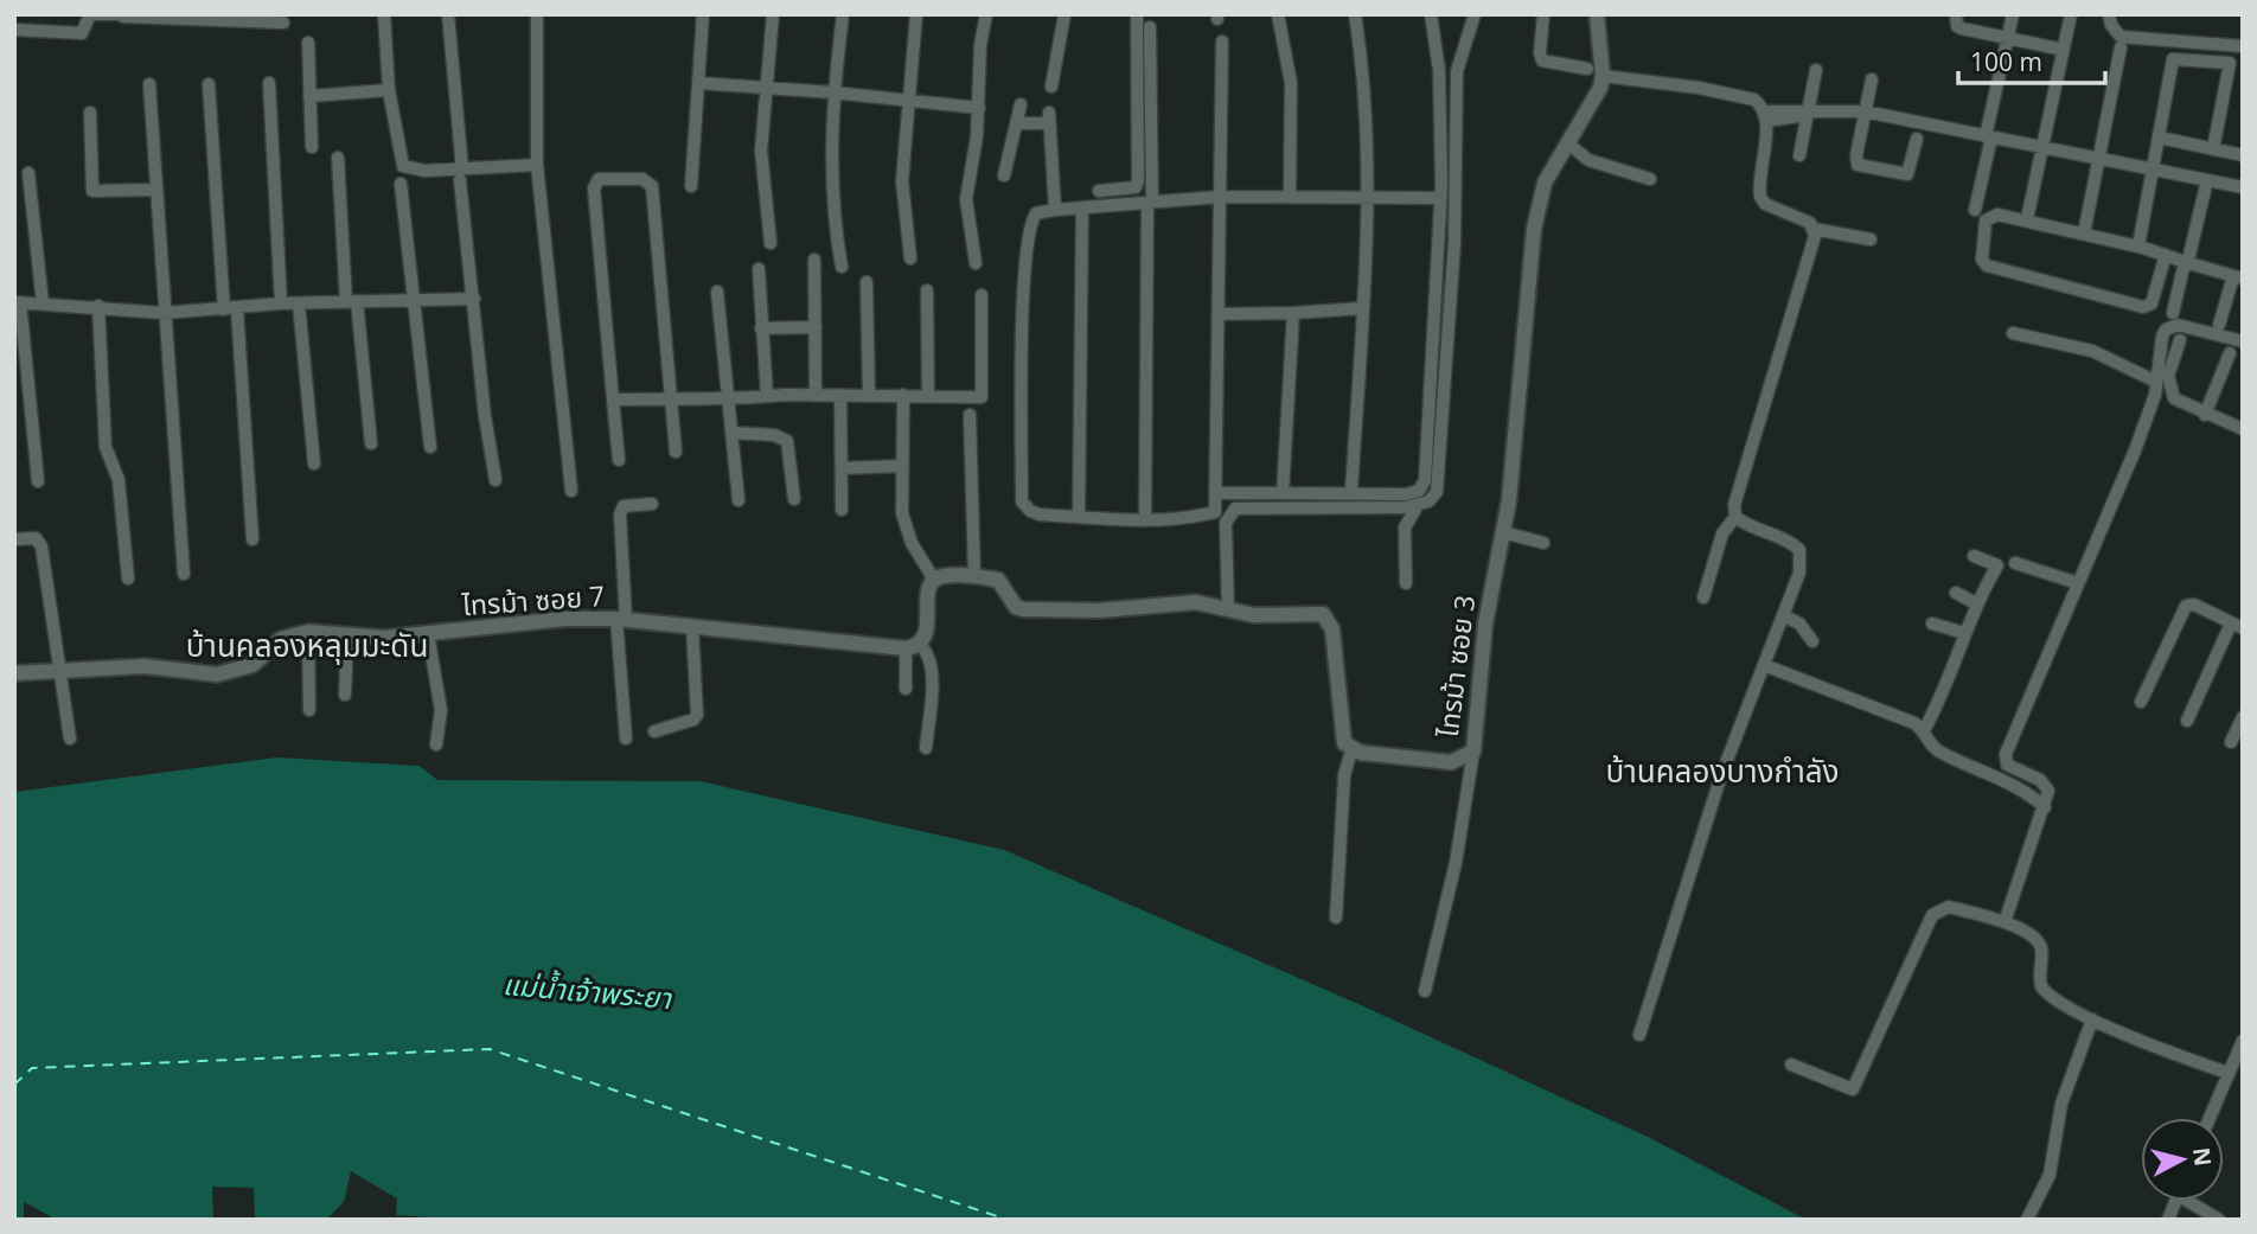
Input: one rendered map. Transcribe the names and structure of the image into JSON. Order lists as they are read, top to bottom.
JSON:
{
  "streets": {
    "street": ["ไทรม้า ซอย 7", "ไทรม้า ซอย 3"]
  },
  "districts": ["บ้านคลองหลุมมะดัน", "บ้านคลองบางกำลัง"],
  "water": ["แม่น้ำเจ้าพระยา"],
  "scale_bar": "100 m",
  "north": "right"
}
